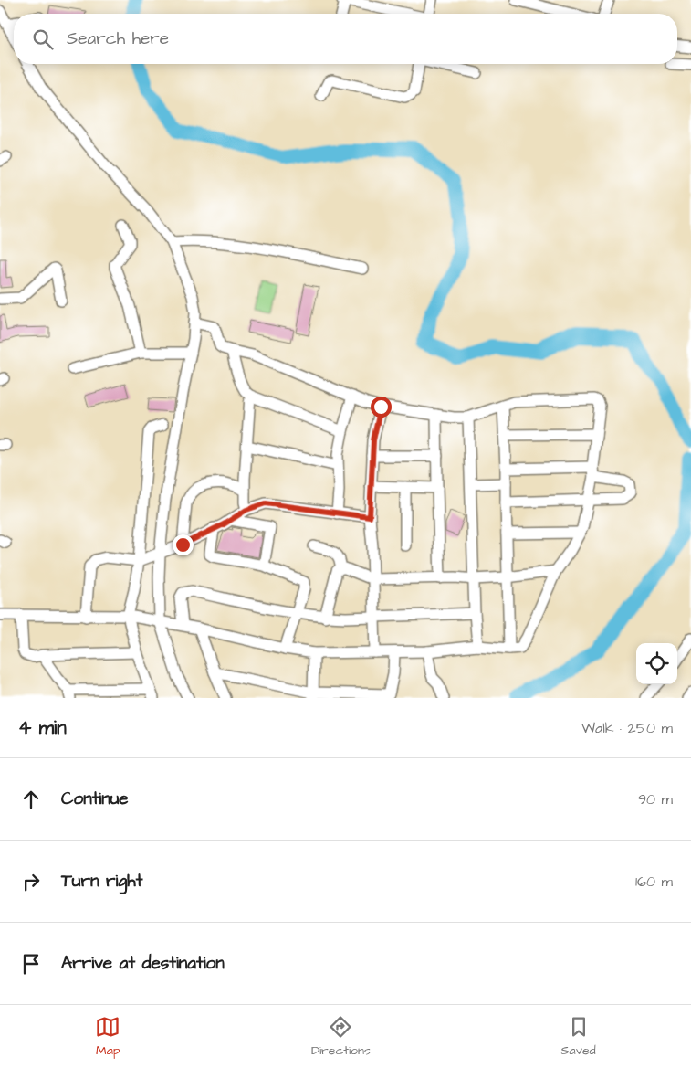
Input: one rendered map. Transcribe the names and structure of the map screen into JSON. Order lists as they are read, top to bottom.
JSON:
{
  "page": {
    "search": "Search here",
    "heading": ["4 min", "Walk · 250 m"],
    "list": [
      ["Continue", "90 m"],
      ["Turn right", "160 m"],
      "Arrive at destination"
    ],
    "nav": ["Map", "Directions", "Saved"]
  }
}
